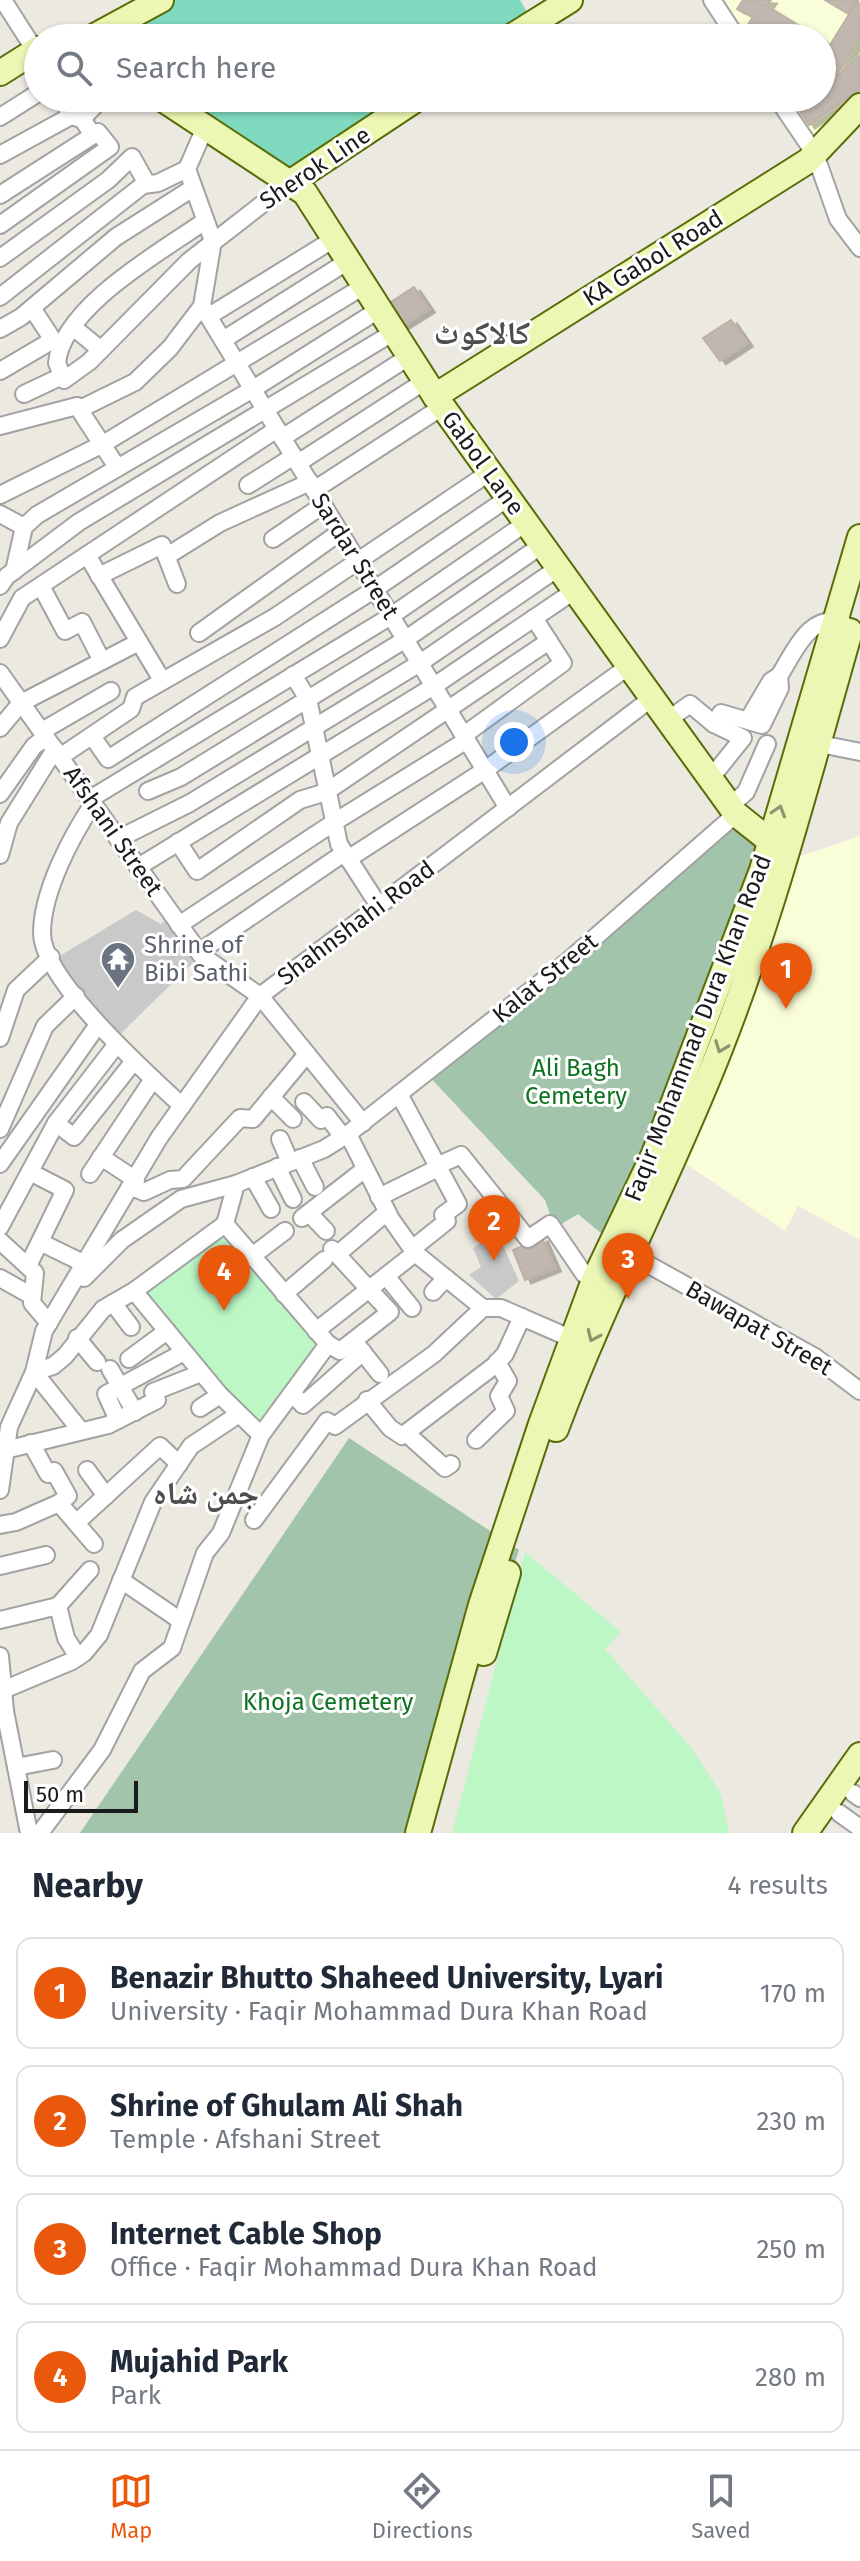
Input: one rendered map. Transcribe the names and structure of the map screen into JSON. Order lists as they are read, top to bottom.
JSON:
{
  "streets": {
    "main road": [
      "Sherok Line",
      "KA Gabol Road",
      "Gabol Lane",
      "Faqir Mohammad Dura Khan Road"
    ],
    "street": [
      "Sardar Street",
      "Afshani Street",
      "Shahnshahi Road",
      "Kalat Street",
      "Bawapat Street"
    ]
  },
  "crossings": [
    ["Sherok Line", "Gabol Lane"],
    ["KA Gabol Road", "Gabol Lane"],
    ["Gabol Lane", "Shahnshahi Road"],
    ["Gabol Lane", "Kalat Street"],
    ["Gabol Lane", "Faqir Mohammad Dura Khan Road"],
    ["Sardar Street", "Shahnshahi Road"],
    ["Afshani Street", "Shahnshahi Road"],
    ["Afshani Street", "Kalat Street"],
    ["Shahnshahi Road", "Kalat Street"],
    ["Faqir Mohammad Dura Khan Road", "Bawapat Street"]
  ],
  "districts": ["کالاکوٹ", "جمن شاہ"],
  "parks": ["Ali Bagh Cemetery", "Khoja Cemetery"],
  "places": {
    "temple": ["Shrine of Bibi Sathi"]
  },
  "scale_bar": "50 m",
  "page": {
    "search": "Search here",
    "pins": [
      "1",
      "2",
      "3",
      "4"
    ],
    "scale": "50 m",
    "heading": ["Nearby", "4 results"],
    "list": [
      {
        "mark": "1",
        "name": "Benazir Bhutto Shaheed University, Lyari",
        "note": "University · Faqir Mohammad Dura Khan Road",
        "value": "170 m"
      },
      {
        "mark": "2",
        "name": "Shrine of Ghulam Ali Shah",
        "note": "Temple · Afshani Street",
        "value": "230 m"
      },
      {
        "mark": "3",
        "name": "Internet Cable Shop",
        "note": "Office · Faqir Mohammad Dura Khan Road",
        "value": "250 m"
      },
      {
        "mark": "4",
        "name": "Mujahid Park",
        "note": "Park",
        "value": "280 m"
      }
    ],
    "nav": ["Map", "Directions", "Saved"]
  }
}
